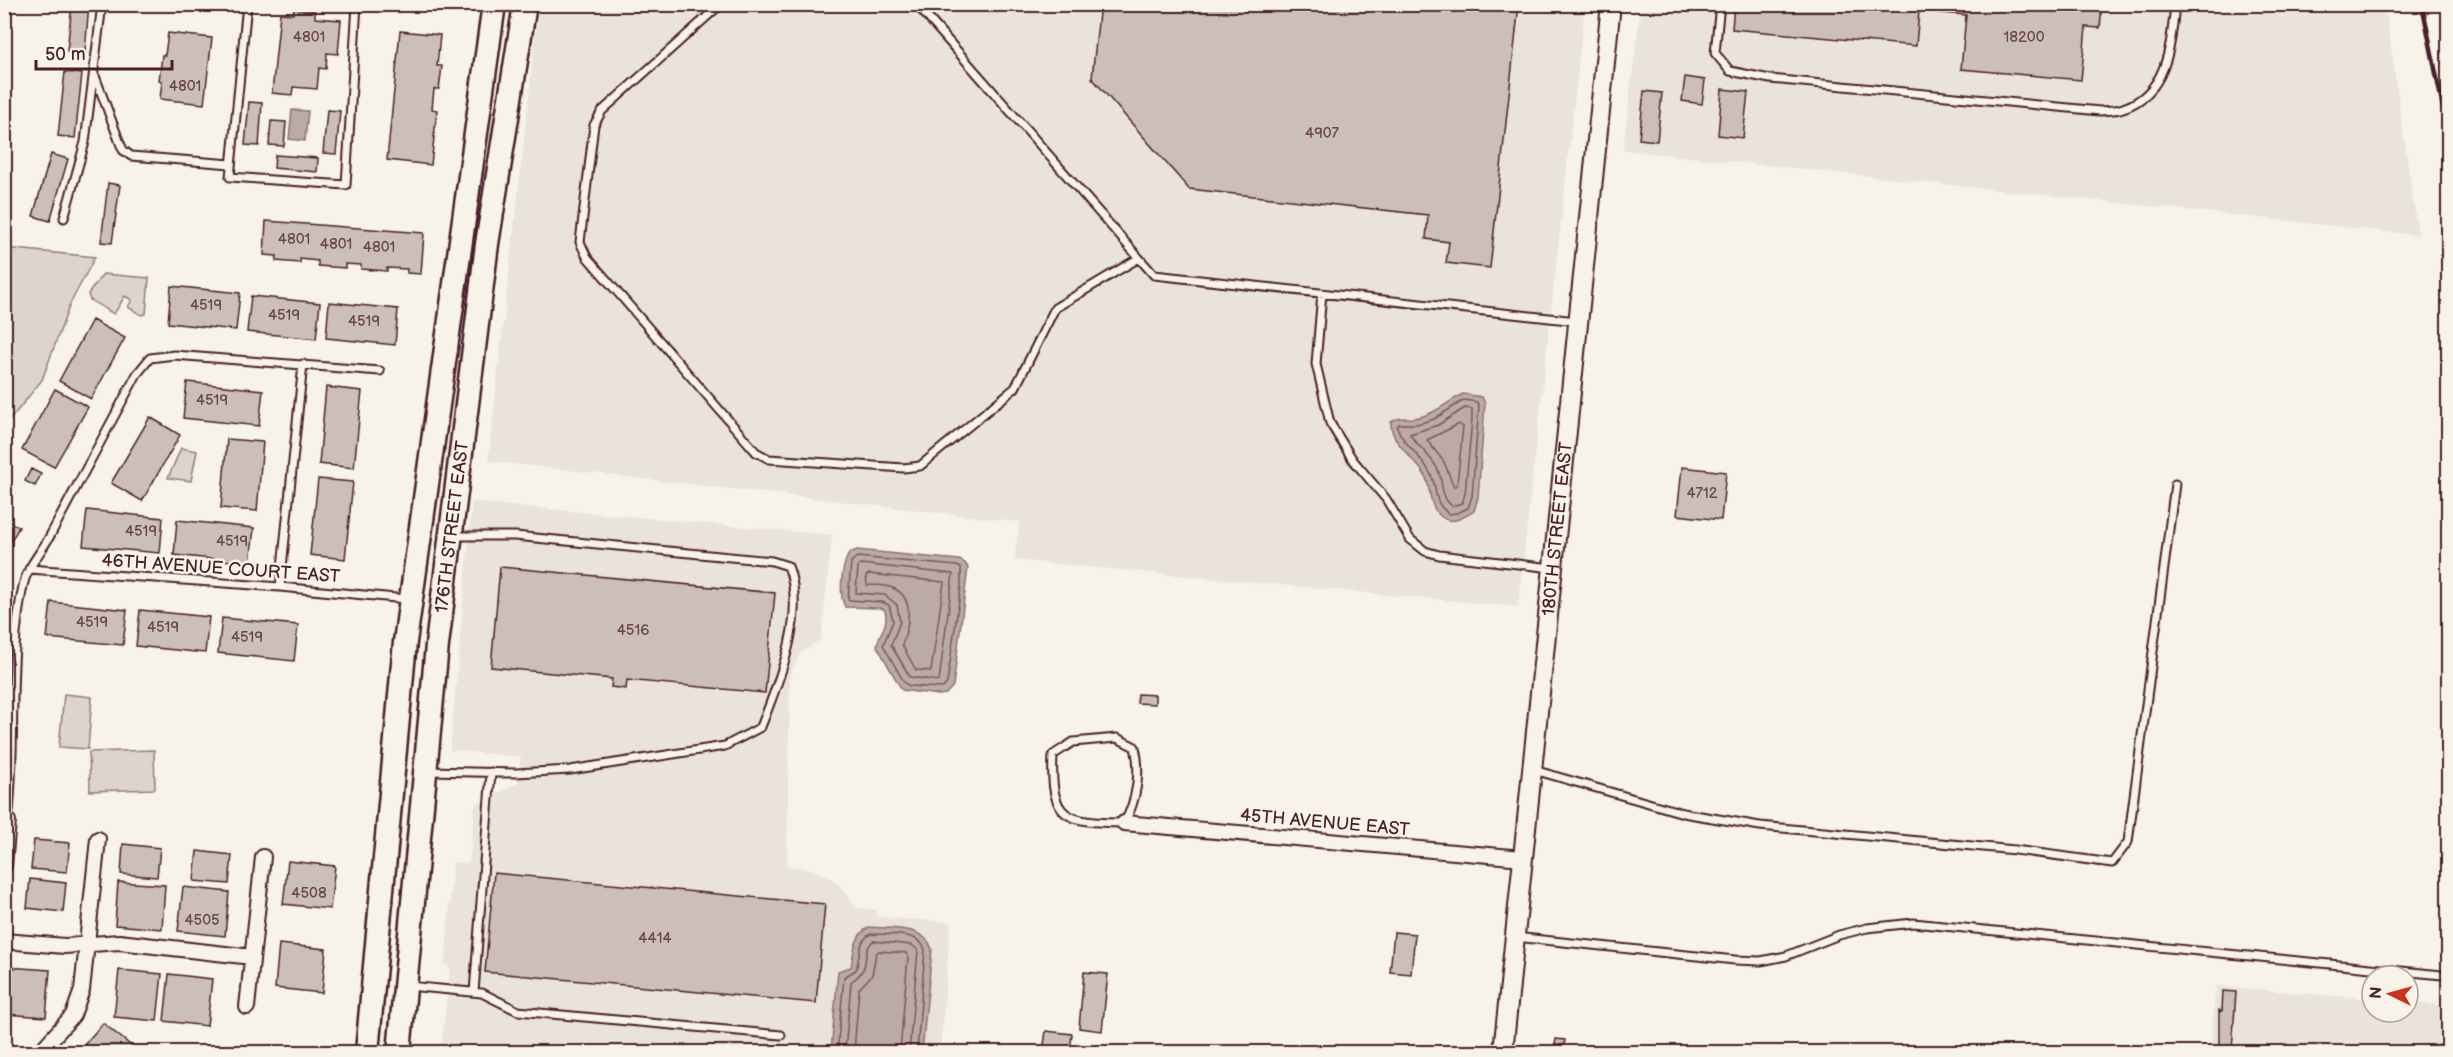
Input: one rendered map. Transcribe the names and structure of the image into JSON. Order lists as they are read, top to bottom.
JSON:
{
  "streets": {
    "main road": ["176TH STREET EAST"],
    "street": ["180TH STREET EAST", "45TH AVENUE EAST"],
    "lane": ["46TH AVENUE COURT EAST"]
  },
  "crossings": [
    ["176TH STREET EAST", "46TH AVENUE COURT EAST"],
    ["180TH STREET EAST", "45TH AVENUE EAST"]
  ],
  "house_numbers": [
    "4801",
    "18200",
    "4801",
    "4907",
    "4801",
    "4801",
    "4801",
    "4519",
    "4519",
    "4519",
    "4519",
    "4712",
    "4519",
    "4519",
    "4519",
    "4519",
    "4516",
    "4519",
    "4508",
    "4505",
    "4414"
  ],
  "scale_bar": "50 m",
  "north": "left"
}
